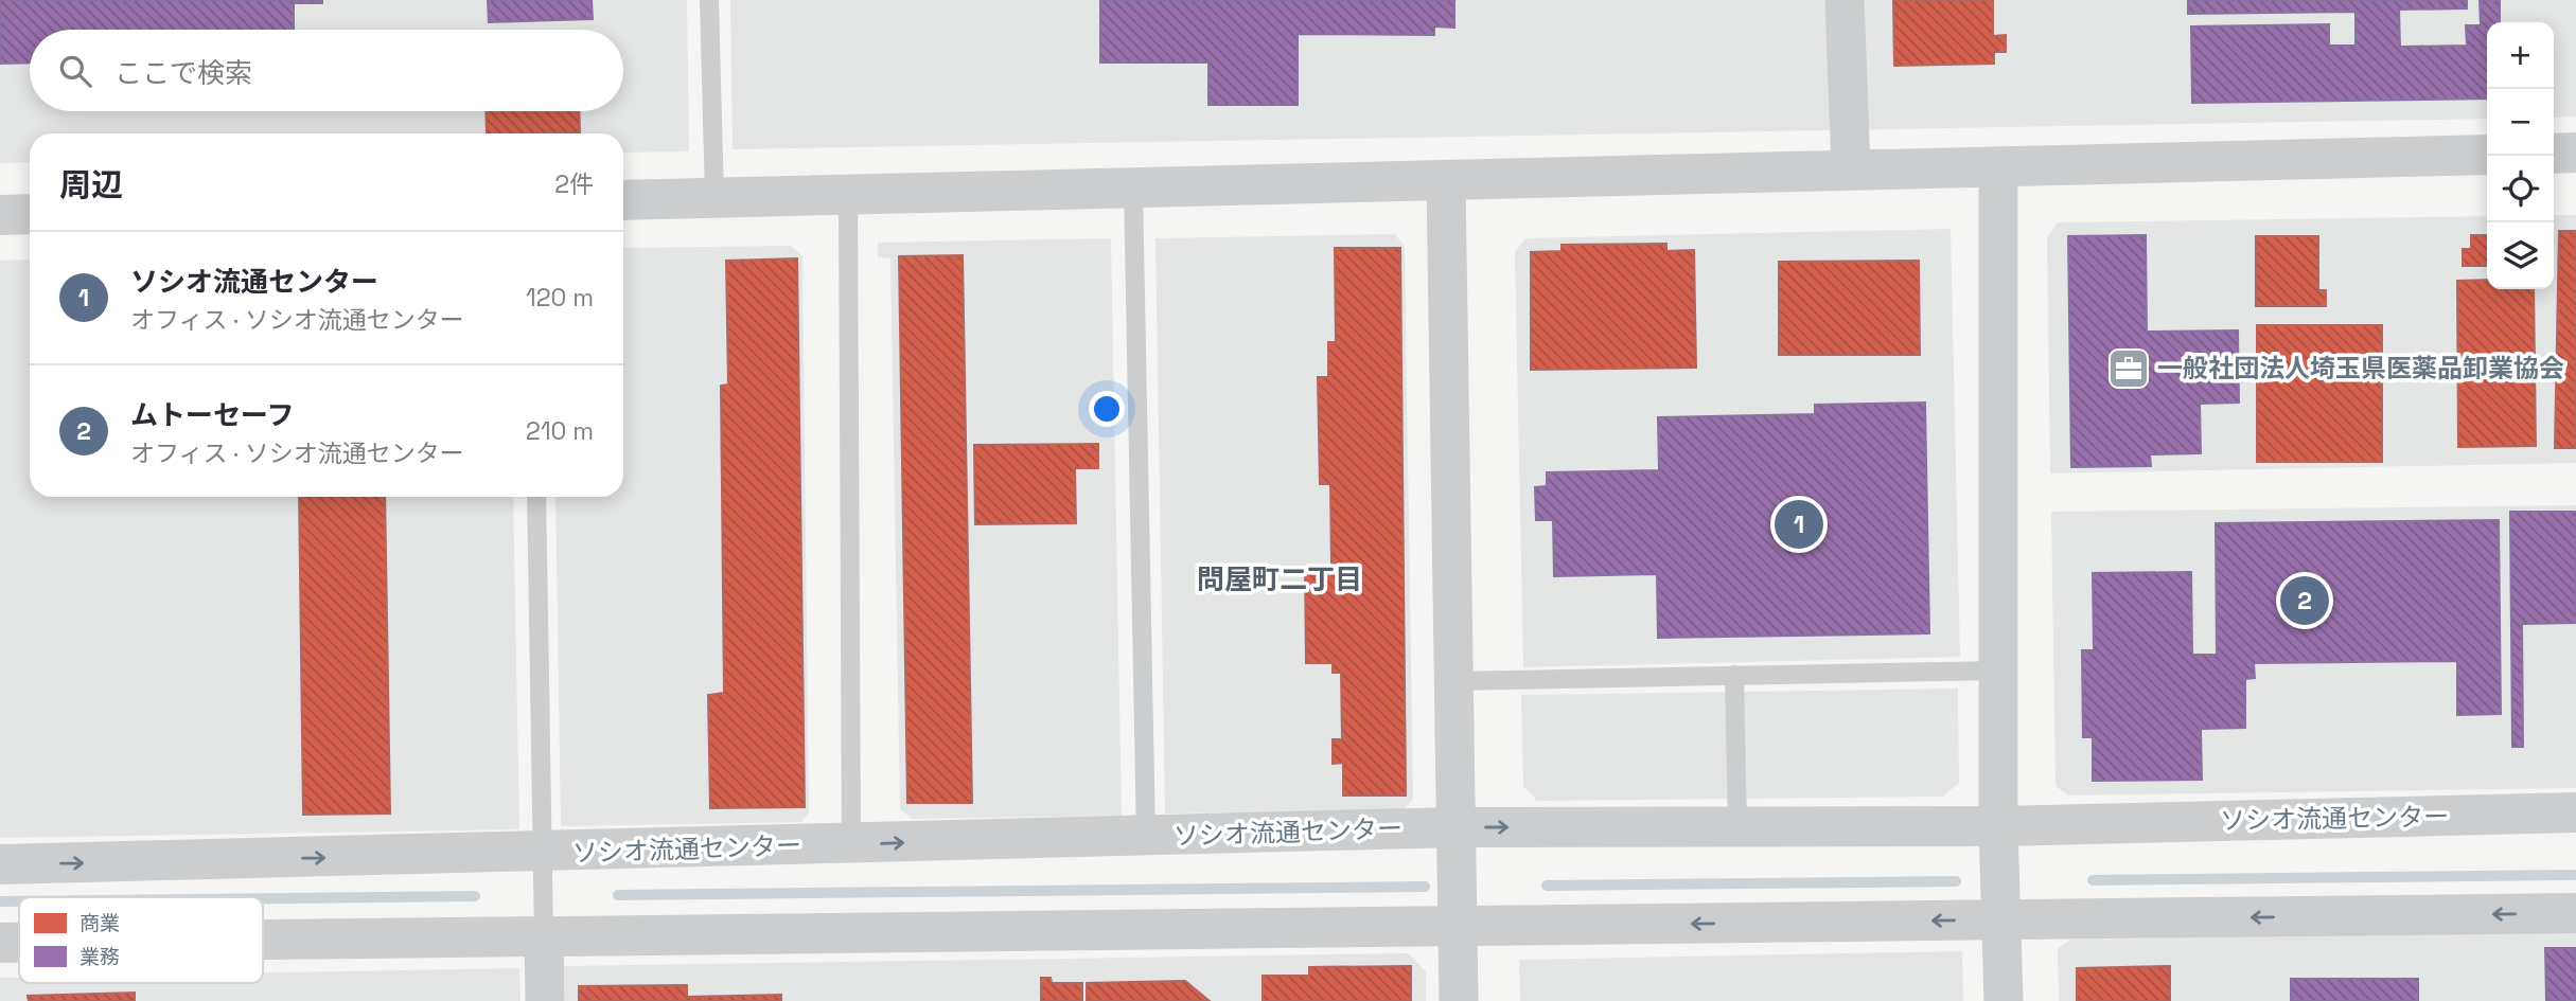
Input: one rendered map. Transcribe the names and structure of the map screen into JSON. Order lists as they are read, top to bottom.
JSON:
{
  "streets": {
    "street": ["ソシオ流通センター"]
  },
  "districts": ["問屋町二丁目"],
  "places": {
    "office": ["一般社団法人埼玉県医薬品卸業協会"]
  },
  "legend": ["商業", "業務"],
  "page": {
    "map_buttons": ["+", "−"],
    "search": "ここで検索",
    "heading": ["周辺", "2件"],
    "list": [
      {
        "mark": "1",
        "name": "ソシオ流通センター",
        "note": "オフィス · ソシオ流通センター",
        "value": "120 m"
      },
      {
        "mark": "2",
        "name": "ムトーセーフ",
        "note": "オフィス · ソシオ流通センター",
        "value": "210 m"
      }
    ],
    "pins": ["1", "2"]
  }
}
